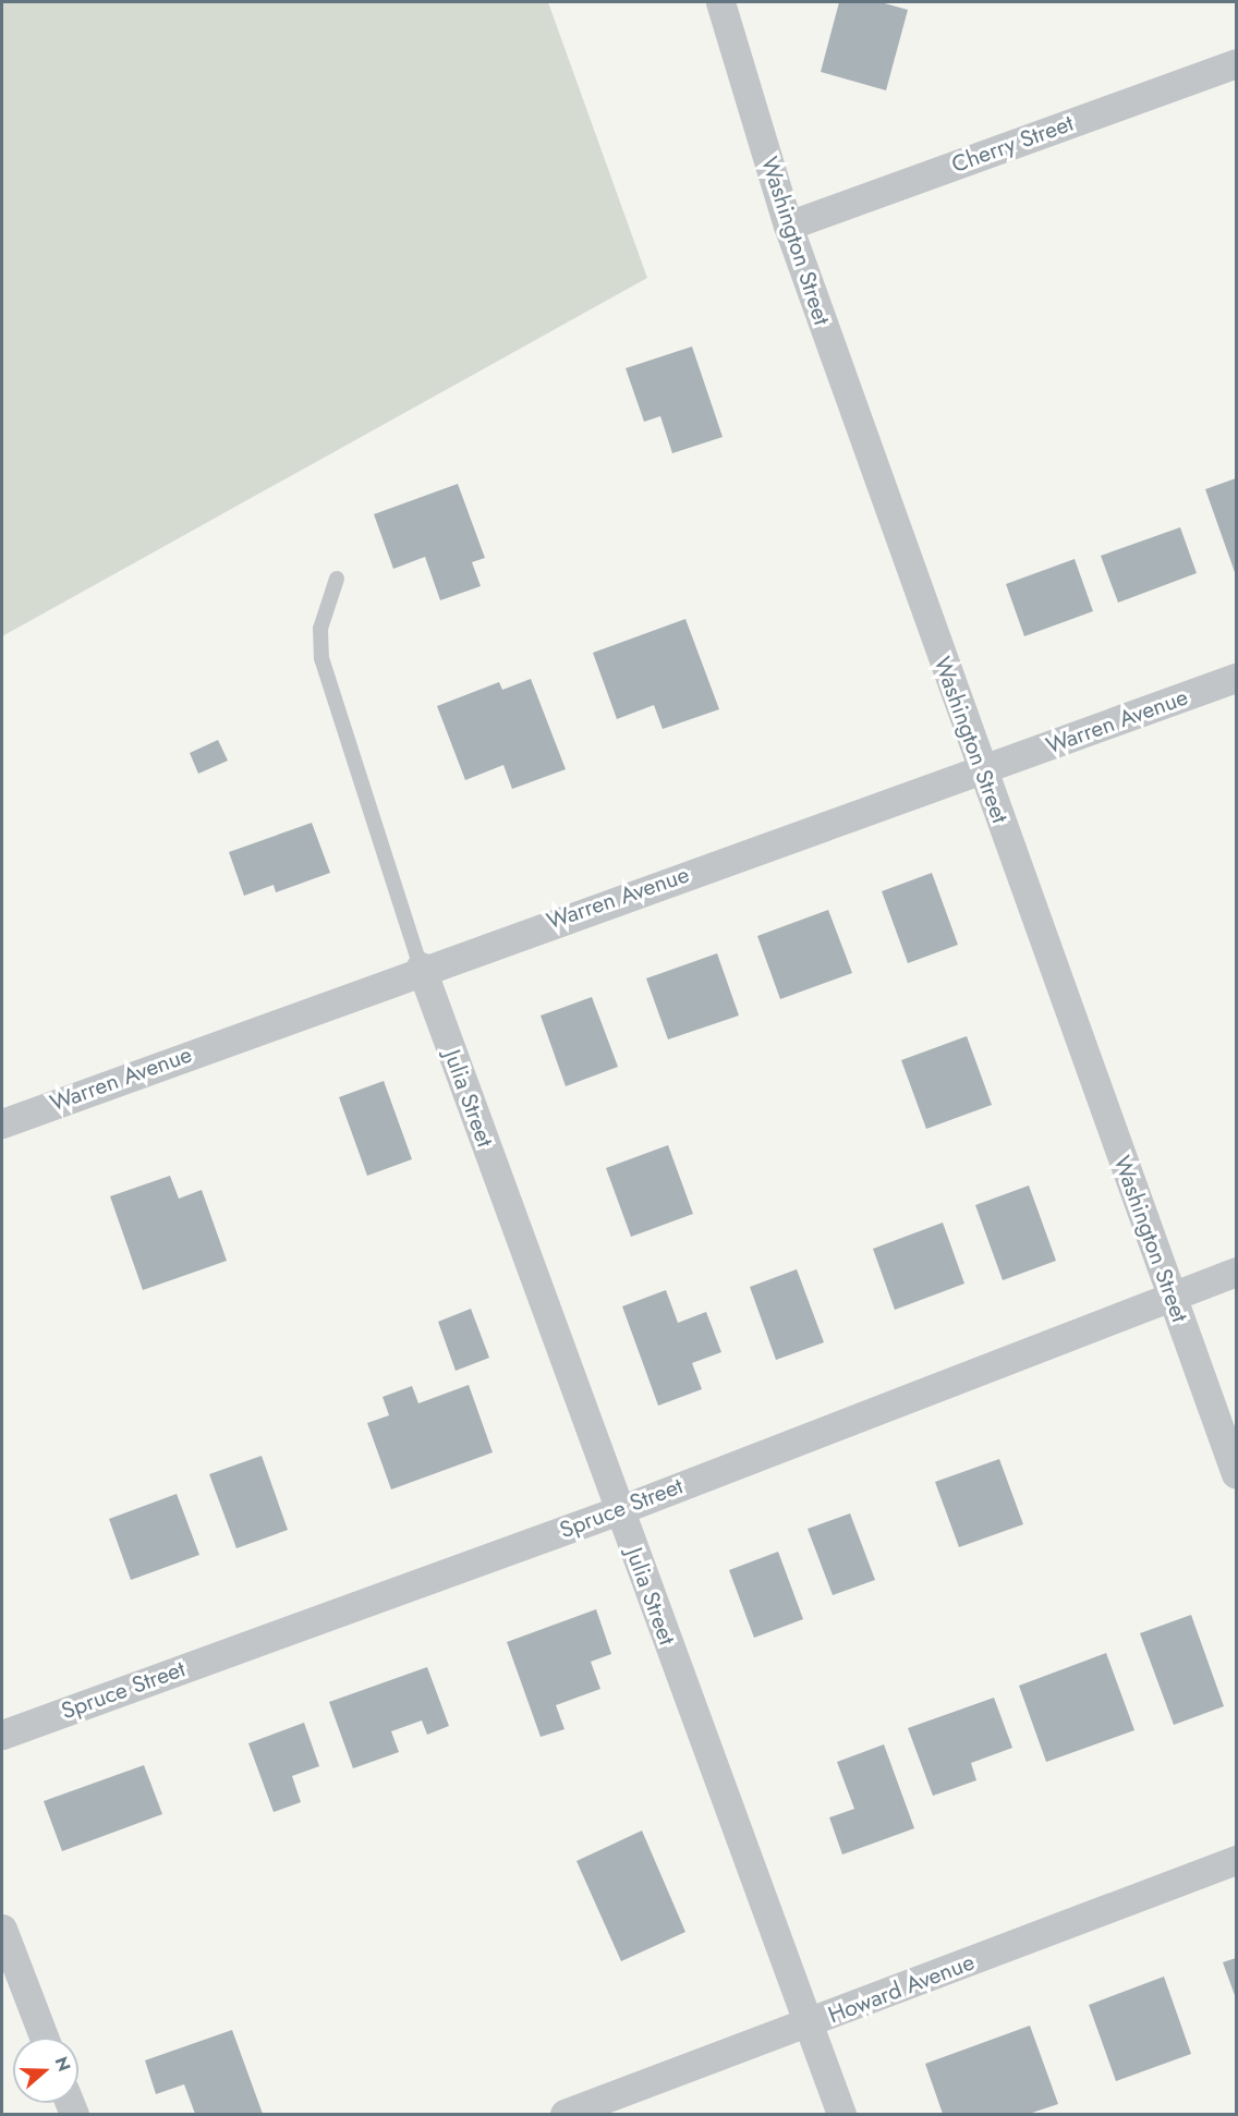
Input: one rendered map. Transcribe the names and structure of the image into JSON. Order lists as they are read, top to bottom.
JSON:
{
  "streets": {
    "street": [
      "Cherry Street",
      "Washington Street",
      "Warren Avenue",
      "Julia Street",
      "Spruce Street",
      "Howard Avenue"
    ]
  },
  "crossings": [
    ["Cherry Street", "Washington Street"],
    ["Washington Street", "Warren Avenue"],
    ["Washington Street", "Spruce Street"],
    ["Warren Avenue", "Julia Street"],
    ["Julia Street", "Spruce Street"],
    ["Julia Street", "Howard Avenue"]
  ],
  "north": "right"
}
